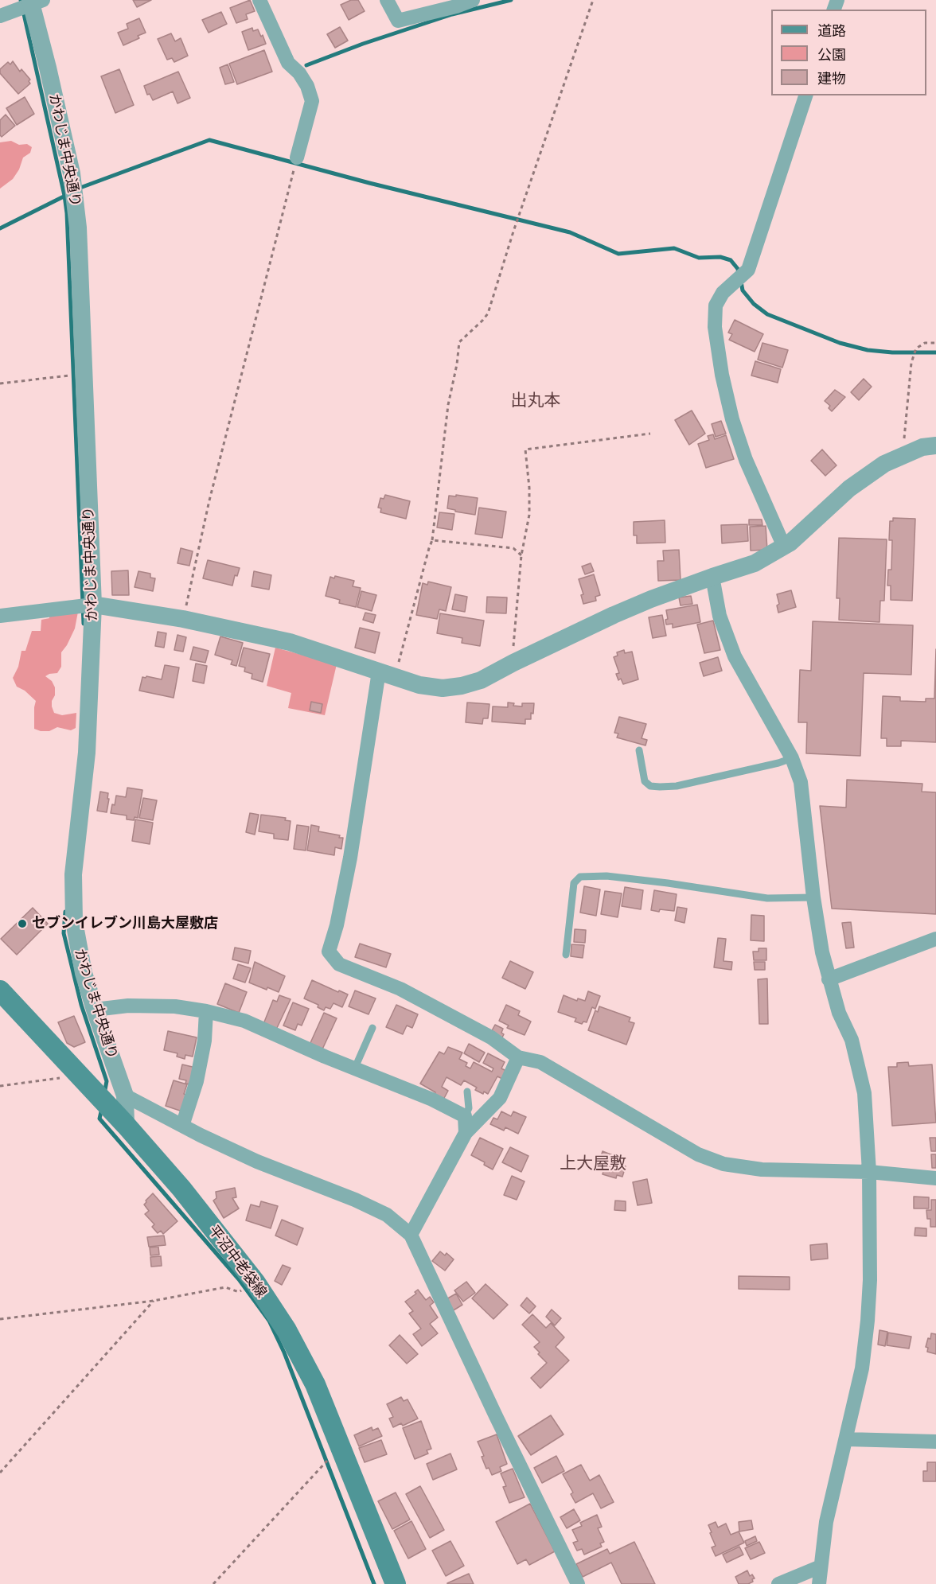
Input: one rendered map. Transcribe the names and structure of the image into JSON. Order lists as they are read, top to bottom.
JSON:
{
  "streets": {
    "main road": ["平沼中老袋線"],
    "street": ["かわじま中央通り"]
  },
  "crossings": [
    ["かわじま中央通り", "平沼中老袋線"]
  ],
  "districts": ["出丸本", "上大屋敷"],
  "places": ["セブンイレブン川島大屋敷店"],
  "legend": ["道路", "公園", "建物"]
}
